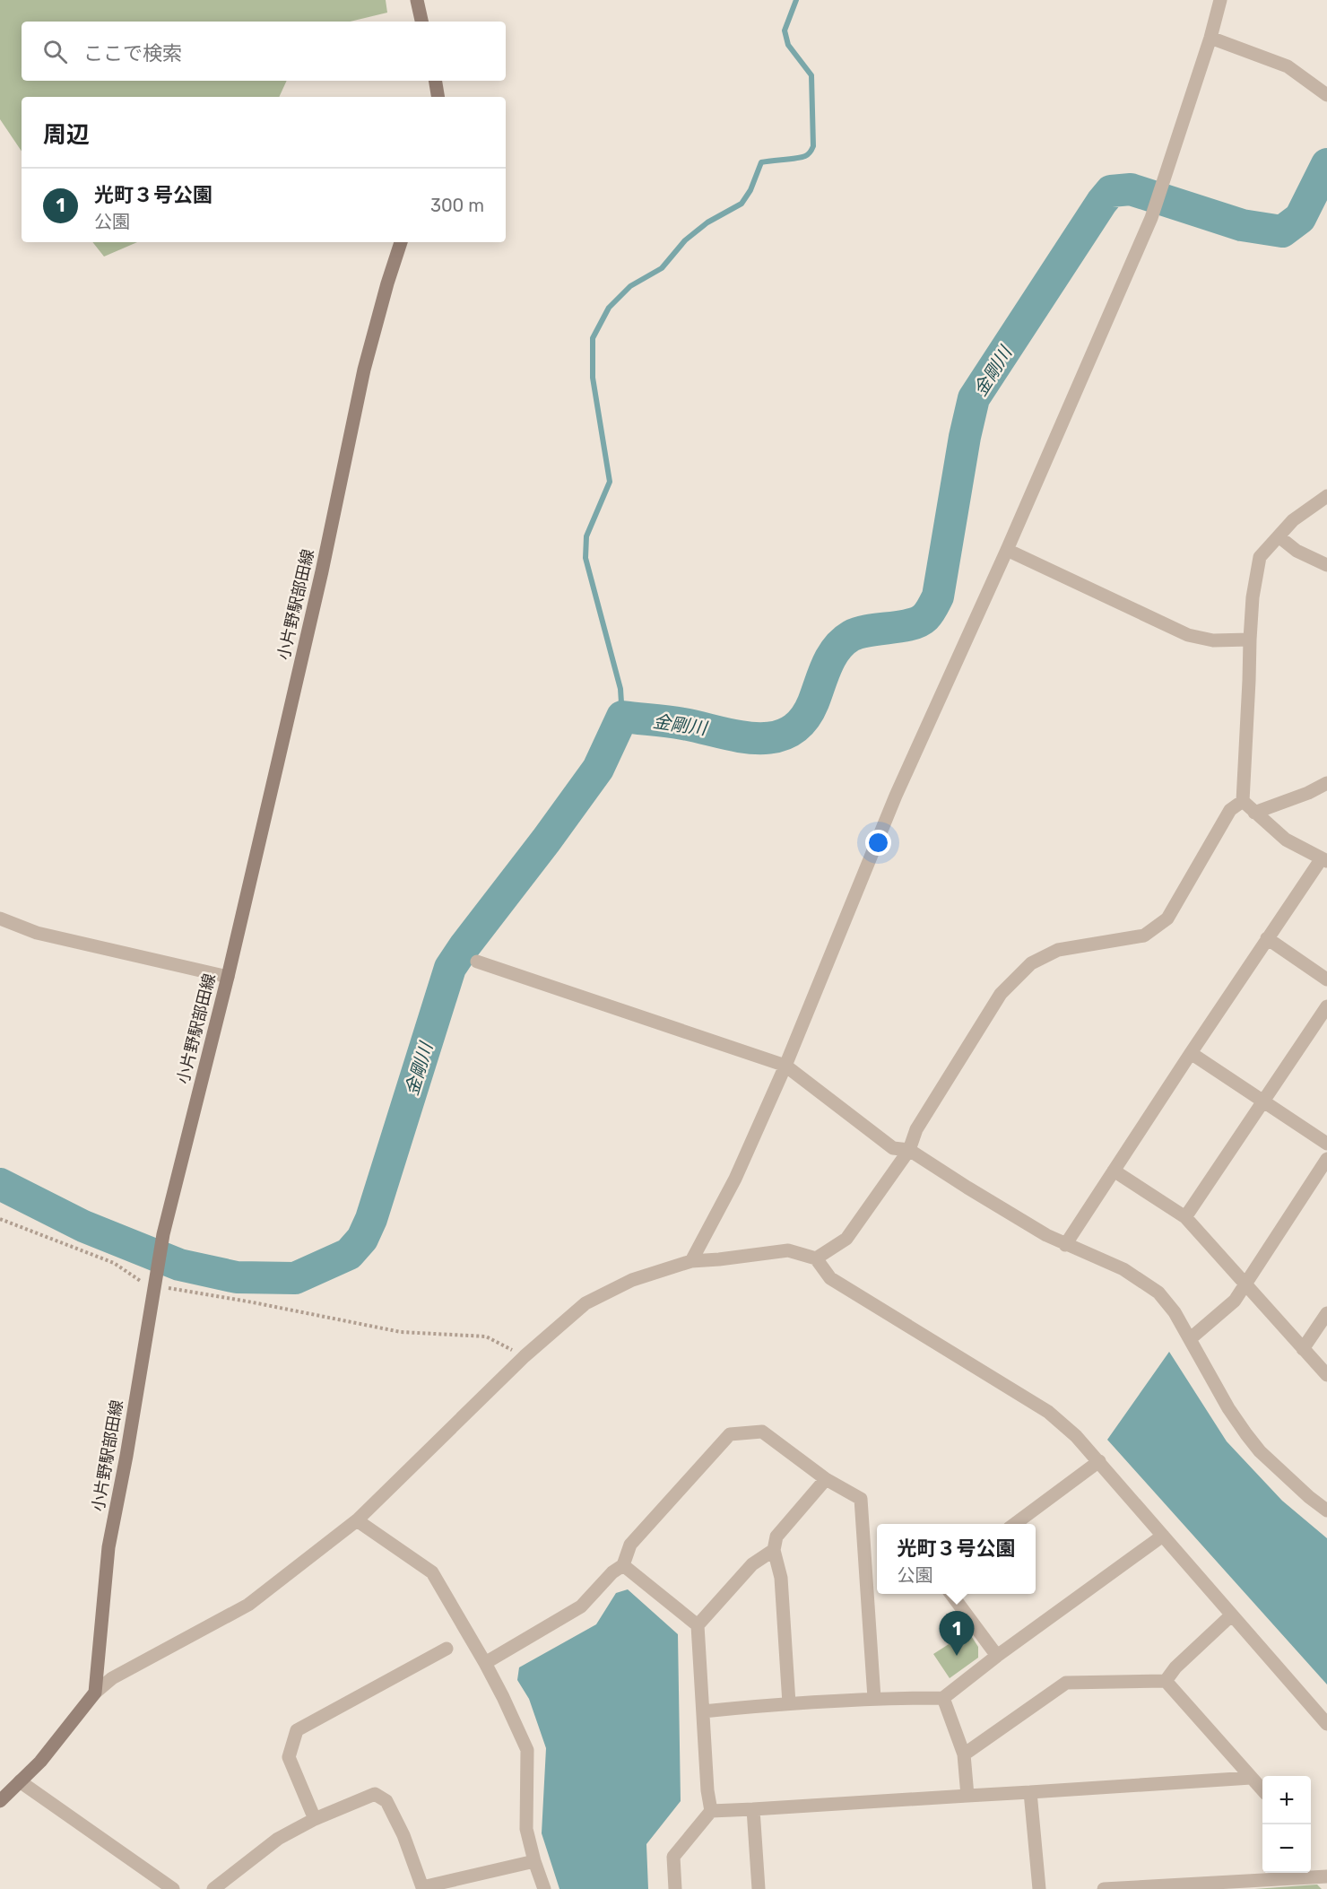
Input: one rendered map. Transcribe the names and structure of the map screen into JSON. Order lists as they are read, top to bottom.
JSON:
{
  "streets": {
    "main road": ["小片野駅部田線"]
  },
  "water": ["金剛川"],
  "page": {
    "search": "ここで検索",
    "heading": "周辺",
    "list": [
      {
        "mark": "1",
        "name": "光町３号公園",
        "note": "公園",
        "value": "300 m"
      }
    ],
    "popup": ["光町３号公園", "公園"],
    "pins": "1",
    "map_buttons": ["+", "−"]
  }
}
